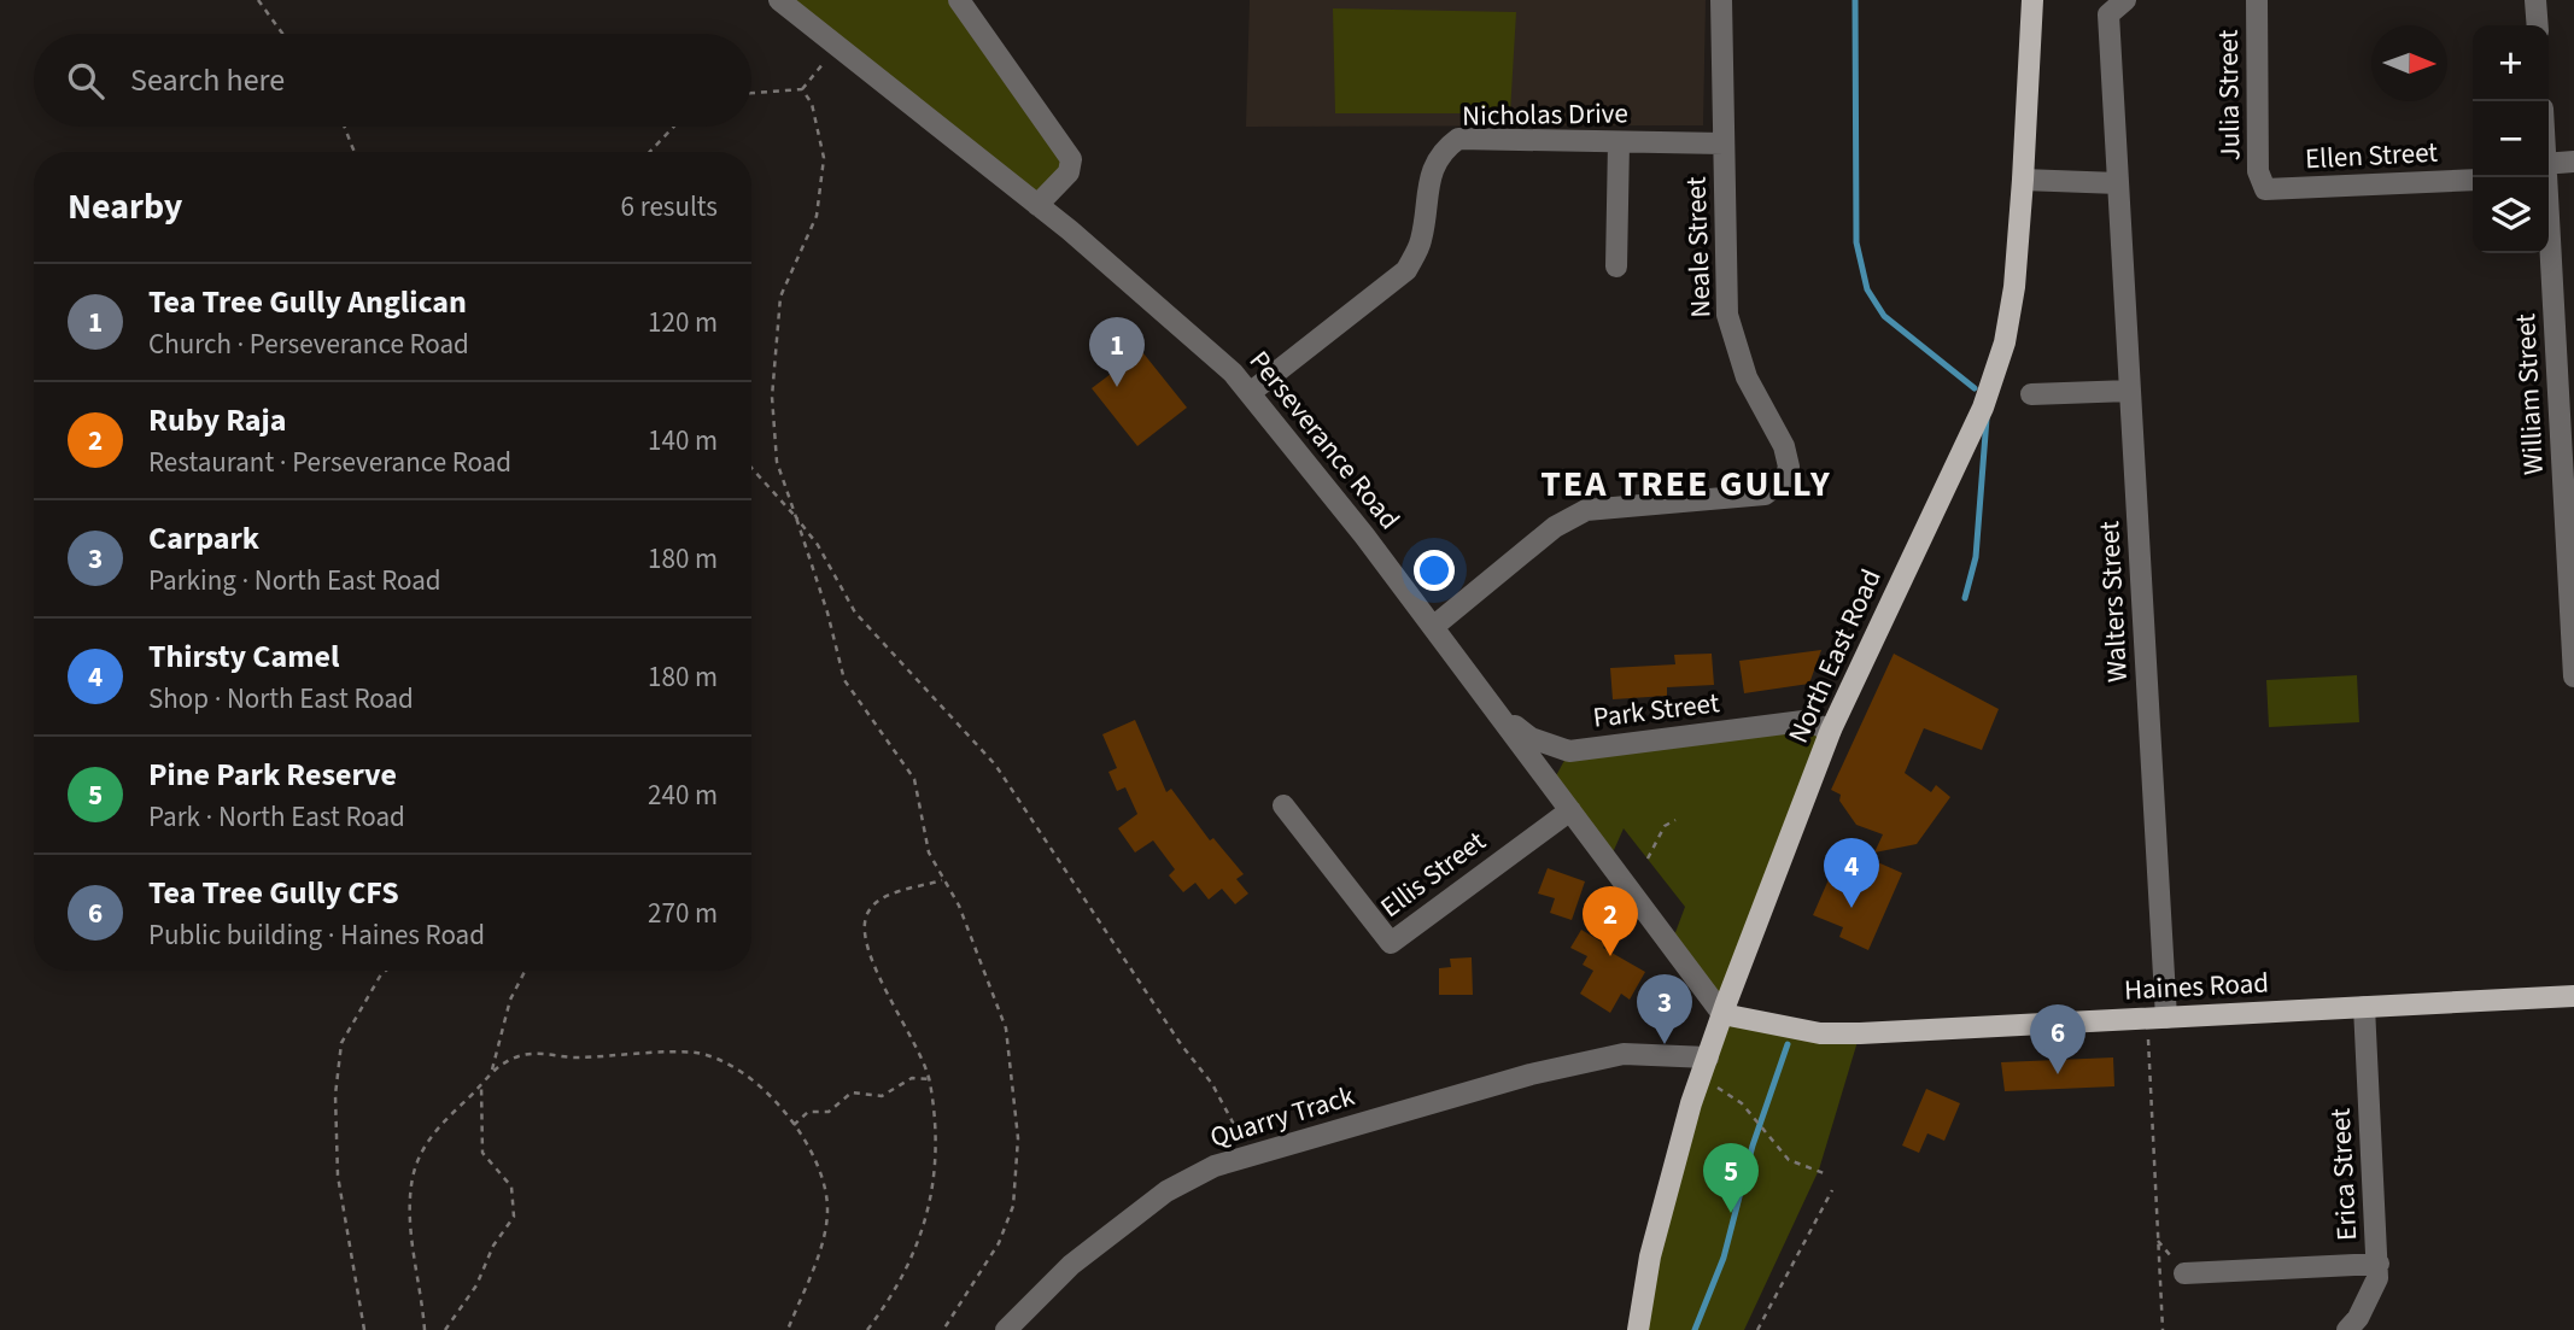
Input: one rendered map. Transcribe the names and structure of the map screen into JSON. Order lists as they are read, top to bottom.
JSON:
{
  "streets": {
    "main road": ["North East Road", "Haines Road"],
    "street": [
      "Julia Street",
      "Nicholas Drive",
      "Ellen Street",
      "Neale Street",
      "William Street",
      "Perseverance Road",
      "Walters Street",
      "Park Street",
      "Ellis Street",
      "Quarry Track",
      "Erica Street"
    ]
  },
  "crossings": [
    ["Julia Street", "Ellen Street"],
    ["Nicholas Drive", "Neale Street"],
    ["Nicholas Drive", "Perseverance Road"],
    ["Neale Street", "Perseverance Road"],
    ["Perseverance Road", "North East Road"],
    ["Perseverance Road", "Park Street"],
    ["Perseverance Road", "Ellis Street"],
    ["Perseverance Road", "Haines Road"],
    ["Walters Street", "Haines Road"],
    ["North East Road", "Park Street"],
    ["North East Road", "Haines Road"],
    ["North East Road", "Quarry Track"],
    ["Haines Road", "Erica Street"]
  ],
  "districts": ["TEA TREE GULLY"],
  "north": "right",
  "page": {
    "map_buttons": ["+", "−"],
    "search": "Search here",
    "heading": ["Nearby", "6 results"],
    "list": [
      {
        "mark": "1",
        "name": "Tea Tree Gully Anglican",
        "note": "Church · Perseverance Road",
        "value": "120 m"
      },
      {
        "mark": "2",
        "name": "Ruby Raja",
        "note": "Restaurant · Perseverance Road",
        "value": "140 m"
      },
      {
        "mark": "3",
        "name": "Carpark",
        "note": "Parking · North East Road",
        "value": "180 m"
      },
      {
        "mark": "4",
        "name": "Thirsty Camel",
        "note": "Shop · North East Road",
        "value": "180 m"
      },
      {
        "mark": "5",
        "name": "Pine Park Reserve",
        "note": "Park · North East Road",
        "value": "240 m"
      },
      {
        "mark": "6",
        "name": "Tea Tree Gully CFS",
        "note": "Public building · Haines Road",
        "value": "270 m"
      }
    ],
    "pins": [
      "1",
      "4",
      "2",
      "3",
      "6",
      "5"
    ]
  }
}
